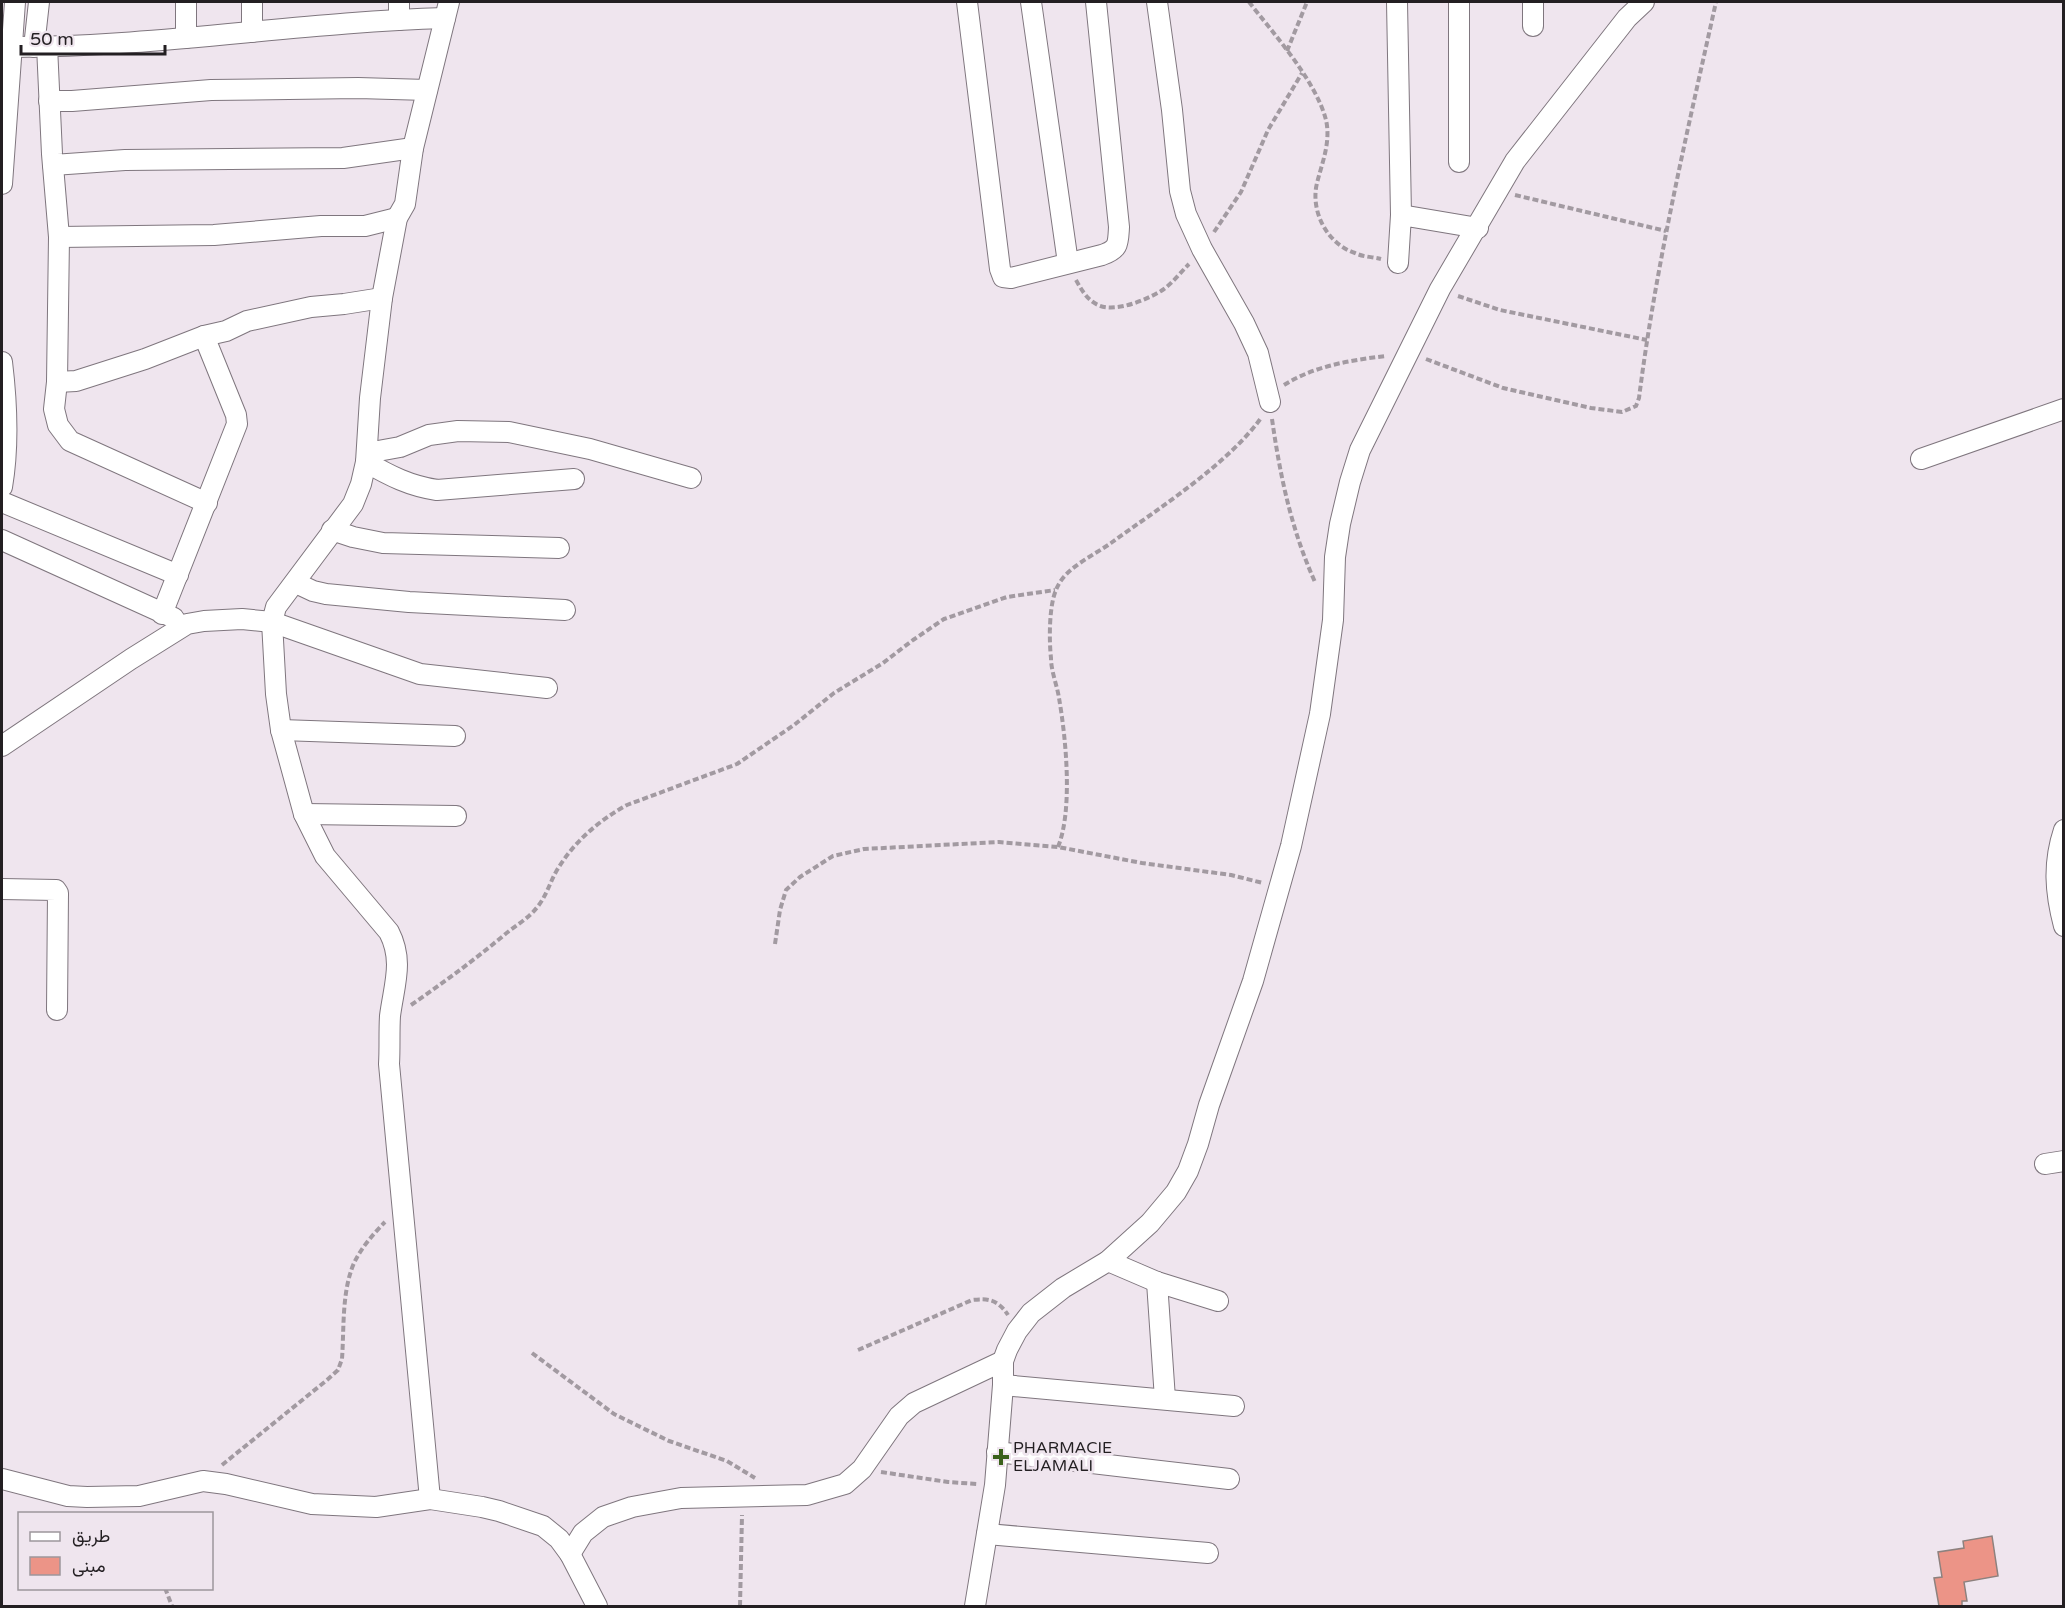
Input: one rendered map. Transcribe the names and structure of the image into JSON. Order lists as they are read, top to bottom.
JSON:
{
  "places": {
    "health": ["PHARMACIE ELJAMALI"]
  },
  "legend": ["طريق", "مبنى"],
  "scale_bar": "50 m"
}
